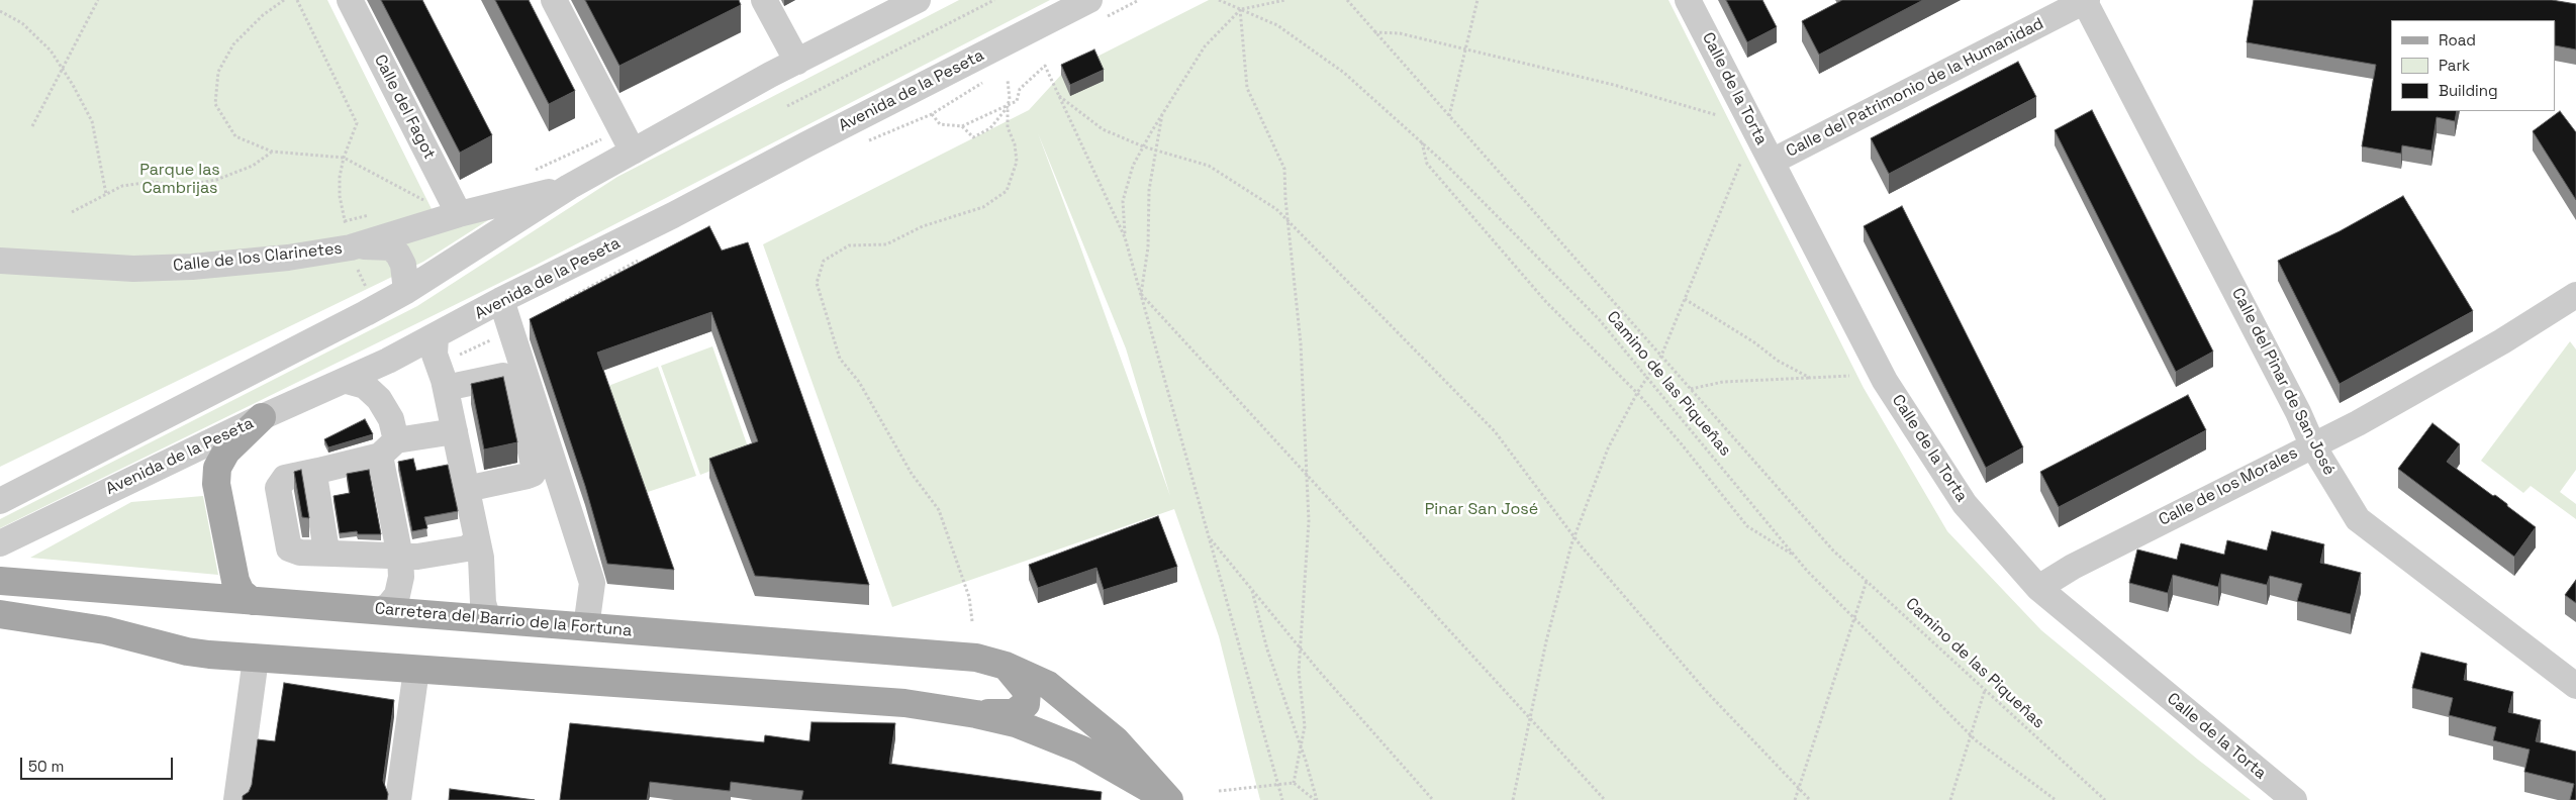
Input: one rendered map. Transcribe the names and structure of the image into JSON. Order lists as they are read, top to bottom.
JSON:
{
  "streets": {
    "main road": ["Carretera del Barrio de la Fortuna"],
    "street": [
      "Calle del Patrimonio de la Humanidad",
      "Calle de la Torta",
      "Avenida de la Peseta",
      "Calle del Fagot",
      "Calle de los Clarinetes",
      "Calle del Pinar de San José",
      "Calle de los Morales"
    ],
    "path": ["Camino de las Piqueñas"]
  },
  "crossings": [
    ["Calle del Patrimonio de la Humanidad", "Calle de la Torta"],
    ["Calle del Patrimonio de la Humanidad", "Calle del Pinar de San José"],
    ["Calle de la Torta", "Calle de los Morales"],
    ["Calle del Fagot", "Calle de los Clarinetes"],
    ["Calle del Pinar de San José", "Calle de los Morales"]
  ],
  "parks": ["Parque las Cambrijas", "Pinar San José"],
  "legend": ["Road", "Park", "Building"],
  "scale_bar": "50 m"
}
